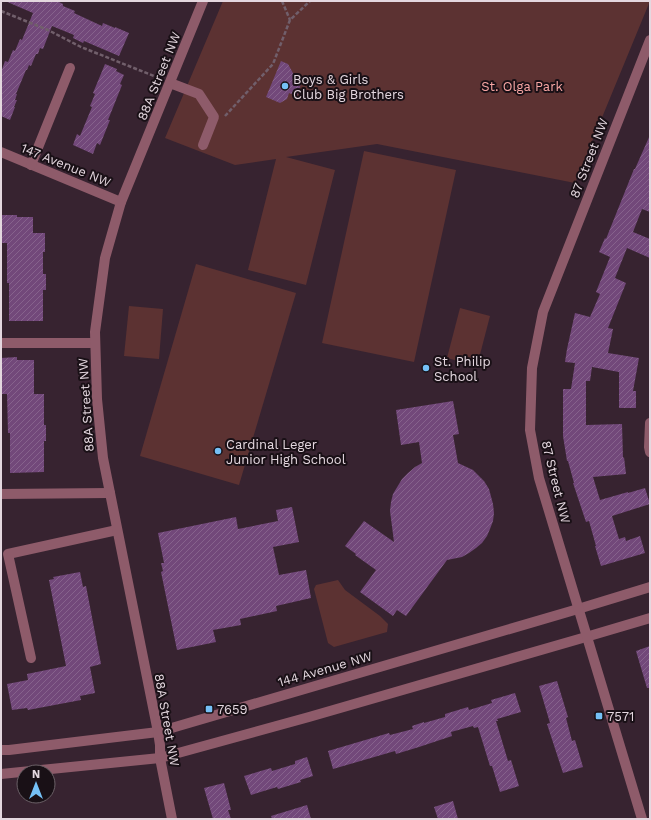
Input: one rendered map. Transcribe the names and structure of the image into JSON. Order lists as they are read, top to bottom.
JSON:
{
  "streets": {
    "street": [
      "88A Street NW",
      "87 Street NW",
      "147 Avenue NW",
      "144 Avenue NW"
    ]
  },
  "crossings": [
    ["88A Street NW", "147 Avenue NW"],
    ["88A Street NW", "144 Avenue NW"],
    ["87 Street NW", "144 Avenue NW"]
  ],
  "parks": ["St. Olga Park"],
  "places": {
    "other": ["Boys & Girls Club Big Brothers", "St. Philip School", "Cardinal Leger Junior High School"],
    "transit": ["7659", "7571"]
  },
  "north": "top"
}
